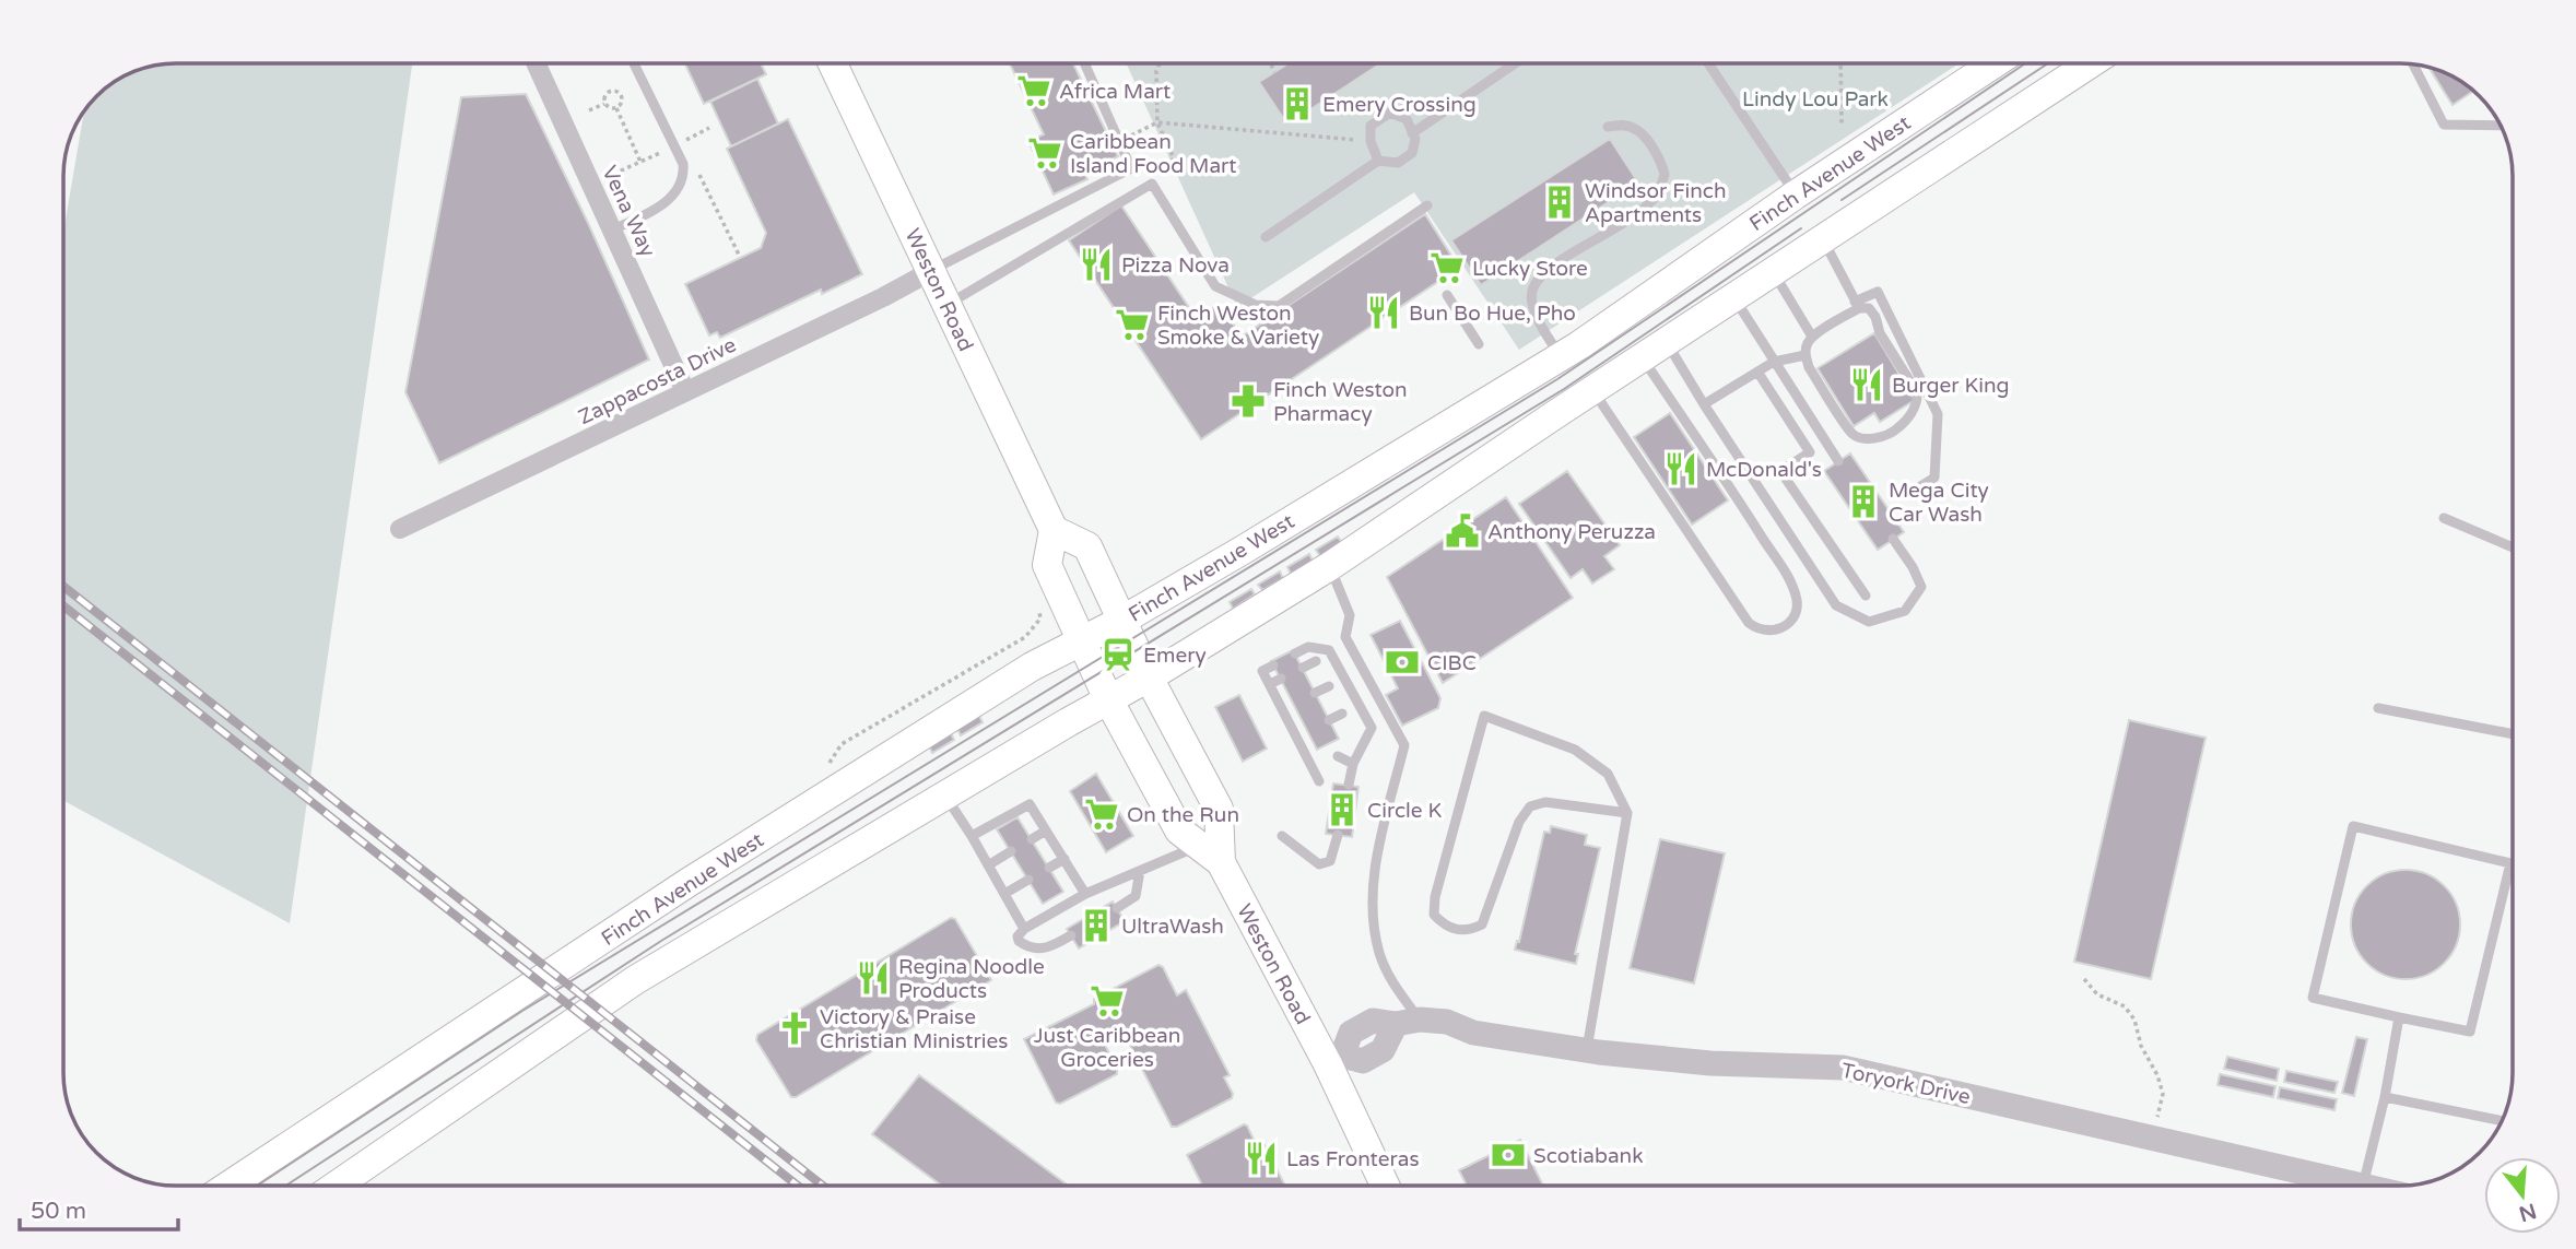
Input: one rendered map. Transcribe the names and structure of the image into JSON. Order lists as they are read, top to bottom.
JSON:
{
  "streets": {
    "main road": ["Finch Avenue West", "Weston Road"],
    "street": ["Vena Way", "Zappacosta Drive", "Toryork Drive"]
  },
  "crossings": [
    ["Finch Avenue West", "Weston Road"],
    ["Vena Way", "Zappacosta Drive"],
    ["Weston Road", "Zappacosta Drive"]
  ],
  "parks": ["Lindy Lou Park"],
  "places": {
    "supermarket": [
      "Africa Mart",
      "Caribbean Island Food Mart",
      "Lucky Store",
      "Finch Weston Smoke & Variety",
      "On the Run",
      "Just Caribbean Groceries"
    ],
    "building": [
      "Emery Crossing",
      "Windsor Finch Apartments",
      "Mega City Car Wash",
      "Circle K",
      "UltraWash"
    ],
    "restaurant": [
      "Pizza Nova",
      "Bun Bo Hue, Pho",
      "Burger King",
      "McDonald's",
      "Regina Noodle Products",
      "Las Fronteras"
    ],
    "pharmacy": ["Finch Weston Pharmacy"],
    "public building": ["Anthony Peruzza"],
    "station": ["Emery"],
    "bank": ["CIBC", "Scotiabank"],
    "church": ["Victory & Praise Christian Ministries"]
  },
  "scale_bar": "50 m",
  "north": "bottom"
}
